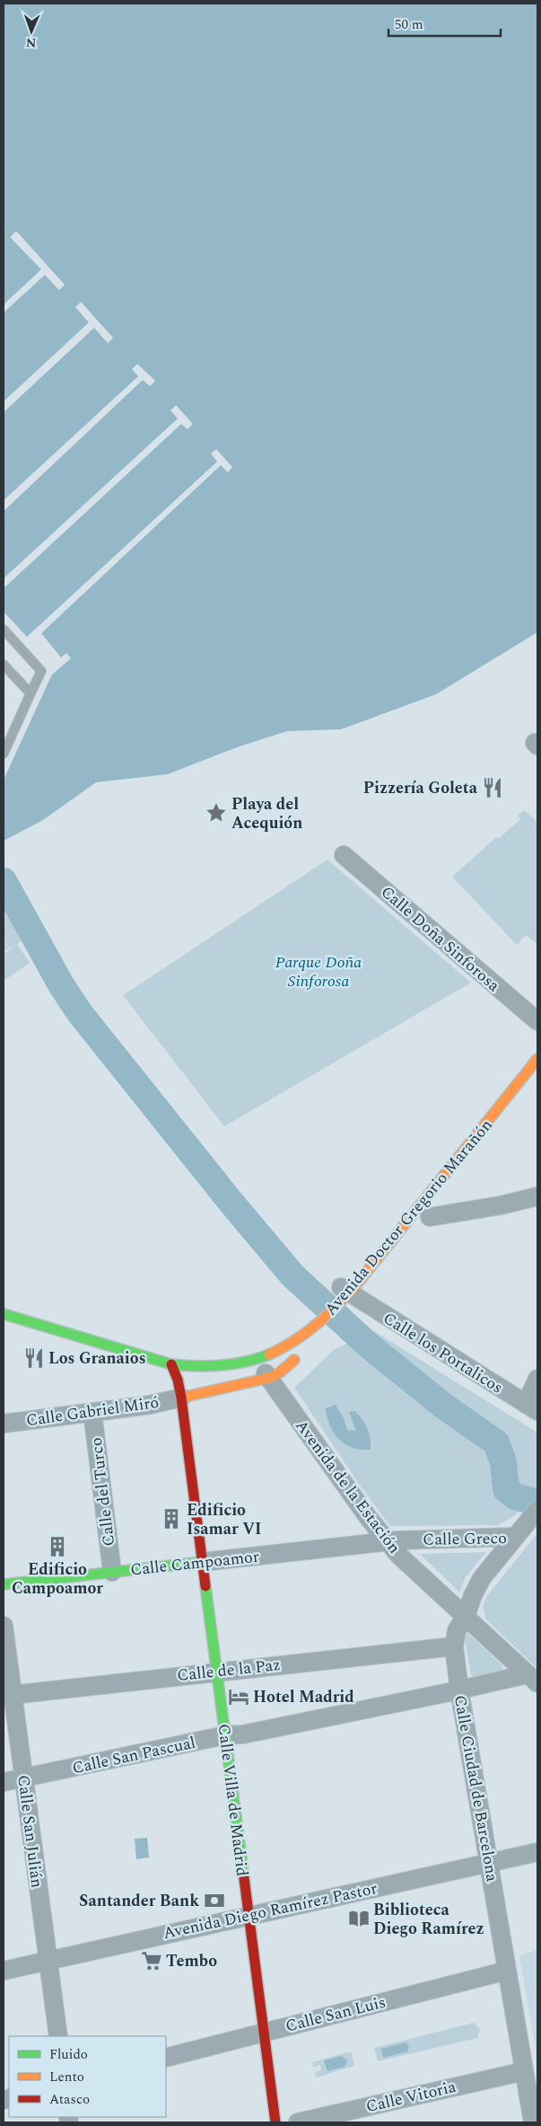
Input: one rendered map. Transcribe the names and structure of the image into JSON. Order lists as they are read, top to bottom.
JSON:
{
  "streets": {
    "street": [
      "Calle Doña Sinforosa",
      "Avenida Doctor Gregorio Marañón",
      "Calle los Portalicos",
      "Calle Gabriel Miró",
      "Avenida de la Estación",
      "Calle del Turco",
      "Calle Greco",
      "Calle Campoamor",
      "Calle de la Paz",
      "Calle San Pascual",
      "Calle Ciudad de Barcelona",
      "Calle Villa de Madrid",
      "Calle San Julián",
      "Avenida Diego Ramírez Pastor",
      "Calle San Luis",
      "Calle Vitoria"
    ]
  },
  "crossings": [
    ["Avenida Doctor Gregorio Marañón", "Calle los Portalicos"],
    ["Avenida Doctor Gregorio Marañón", "Calle Villa de Madrid"],
    ["Calle Gabriel Miró", "Calle del Turco"],
    ["Calle Gabriel Miró", "Calle Villa de Madrid"],
    ["Avenida de la Estación", "Calle Greco"],
    ["Avenida de la Estación", "Calle Campoamor"],
    ["Avenida de la Estación", "Calle San Pascual"],
    ["Avenida de la Estación", "Calle Ciudad de Barcelona"],
    ["Calle del Turco", "Calle Campoamor"],
    ["Calle Greco", "Calle Campoamor"],
    ["Calle Greco", "Calle Ciudad de Barcelona"],
    ["Calle Campoamor", "Calle Villa de Madrid"],
    ["Calle de la Paz", "Calle Ciudad de Barcelona"],
    ["Calle de la Paz", "Calle Villa de Madrid"],
    ["Calle de la Paz", "Calle San Julián"],
    ["Calle San Pascual", "Calle Ciudad de Barcelona"],
    ["Calle San Pascual", "Calle Villa de Madrid"],
    ["Calle San Pascual", "Calle San Julián"],
    ["Calle Ciudad de Barcelona", "Avenida Diego Ramírez Pastor"],
    ["Calle Ciudad de Barcelona", "Calle San Luis"],
    ["Calle Ciudad de Barcelona", "Calle Vitoria"],
    ["Calle Villa de Madrid", "Avenida Diego Ramírez Pastor"],
    ["Calle Villa de Madrid", "Calle San Luis"],
    ["Calle San Julián", "Avenida Diego Ramírez Pastor"]
  ],
  "parks": ["Parque Doña Sinforosa"],
  "places": {
    "restaurant": ["Pizzería Goleta", "Los Granaios"],
    "place": ["Playa del Acequión"],
    "building": ["Edificio Isamar VI", "Edificio Campoamor"],
    "hotel": ["Hotel Madrid"],
    "bank": ["Santander Bank"],
    "library": ["Biblioteca Diego Ramírez"],
    "supermarket": ["Tembo"]
  },
  "legend": ["Fluido", "Lento", "Atasco"],
  "scale_bar": "50 m",
  "north": "bottom"
}
